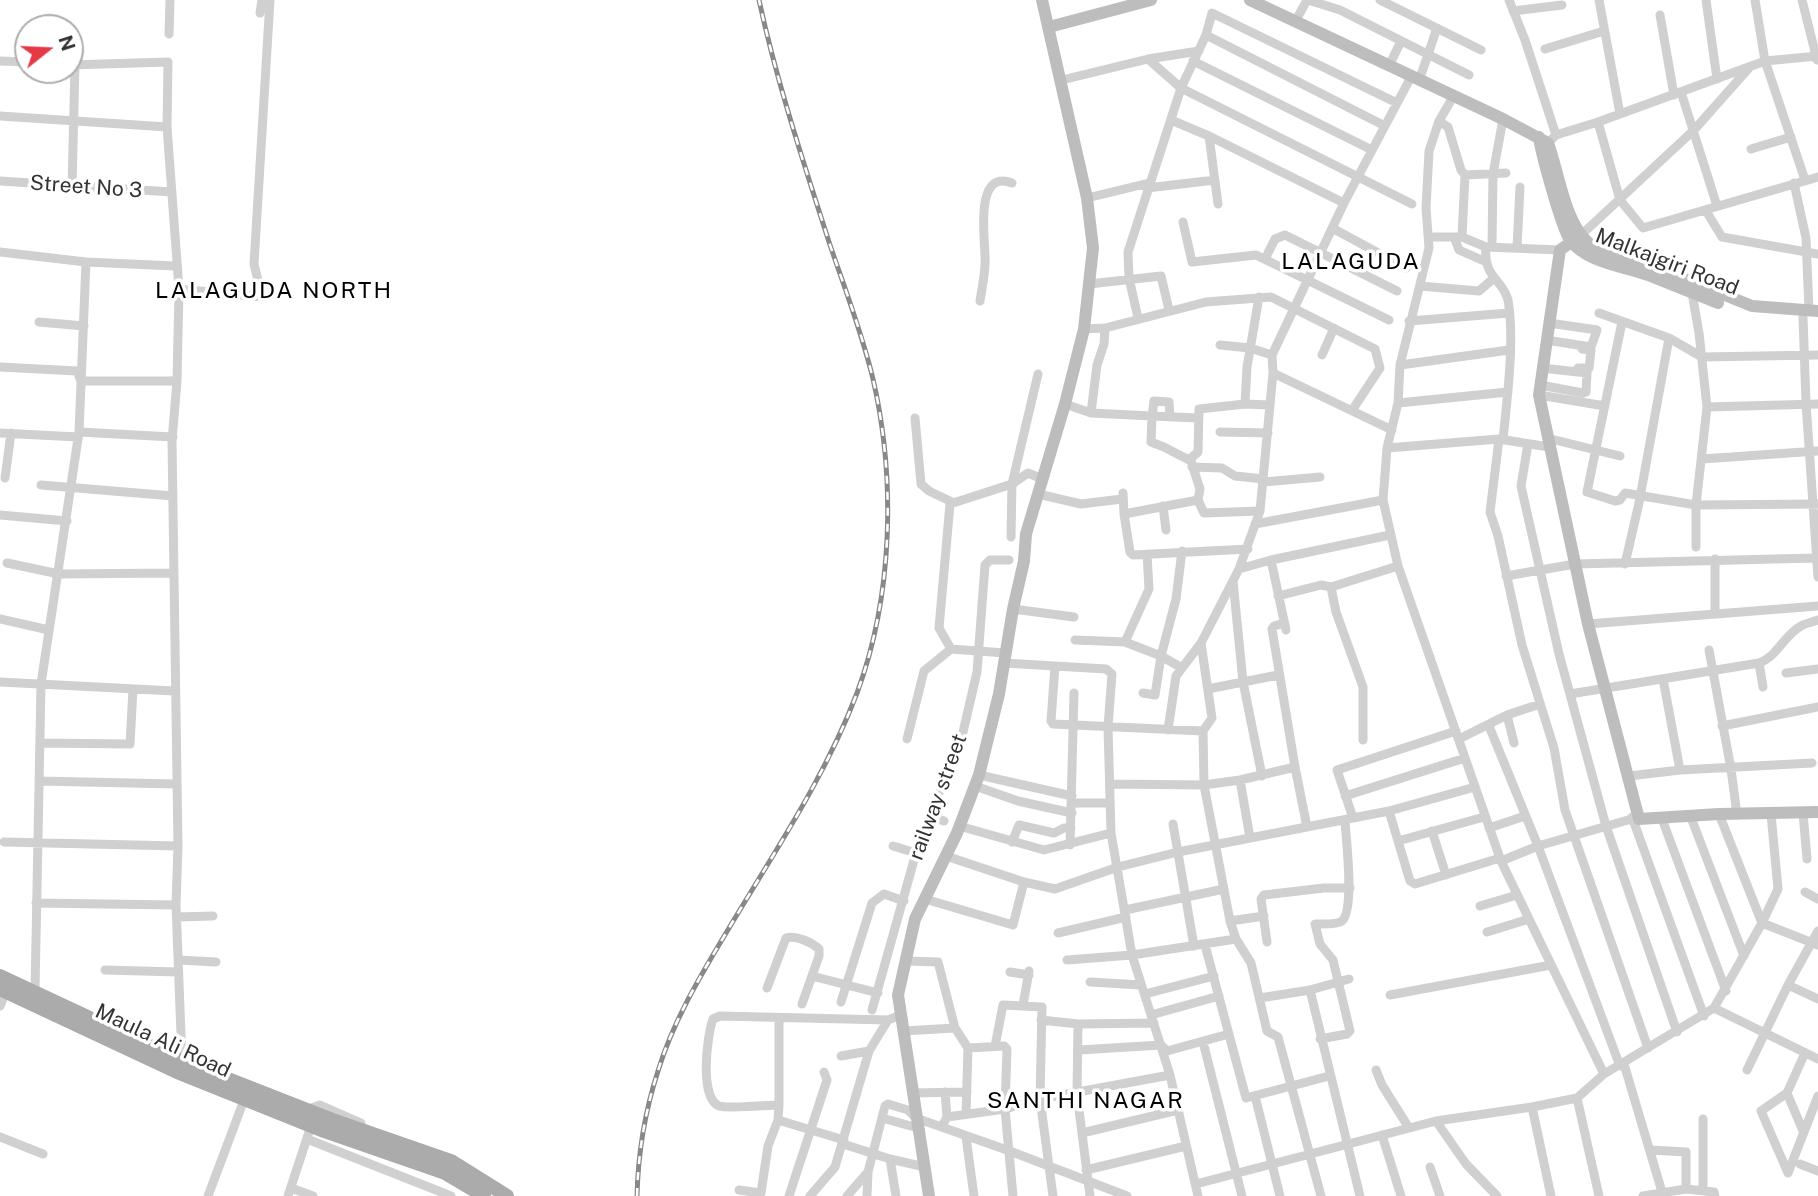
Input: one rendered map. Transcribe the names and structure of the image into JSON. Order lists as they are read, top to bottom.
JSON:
{
  "streets": {
    "main road": ["Malkajgiri Road", "Maula Ali Road"],
    "street": ["Street No 3", "railway street"]
  },
  "districts": ["LALAGUDA", "LALAGUDA NORTH", "SANTHI NAGAR"],
  "north": "right"
}
